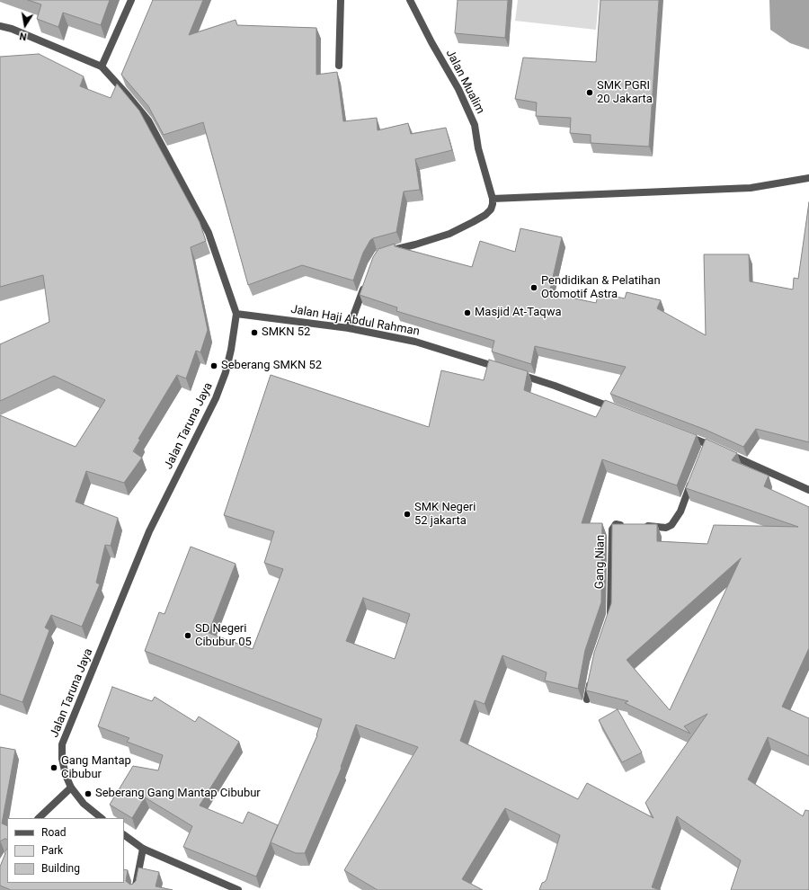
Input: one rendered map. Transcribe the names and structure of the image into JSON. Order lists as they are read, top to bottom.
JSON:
{
  "streets": {
    "street": [
      "Jalan Mualim",
      "Jalan Haji Abdul Rahman",
      "Jalan Taruna Jaya",
      "Gang Nian"
    ]
  },
  "crossings": [
    ["Jalan Haji Abdul Rahman", "Jalan Taruna Jaya"]
  ],
  "places": [
    "SMK PGRI 20 Jakarta",
    "Pendidikan & Pelatihan Otomotif Astra",
    "Masjid At-Taqwa",
    "SMKN 52",
    "Seberang SMKN 52",
    "SMK Negeri 52 jakarta",
    "SD Negeri Cibubur 05",
    "Gang Mantap Cibubur",
    "Seberang Gang Mantap Cibubur"
  ],
  "legend": ["Road", "Park", "Building"],
  "north": "bottom"
}
